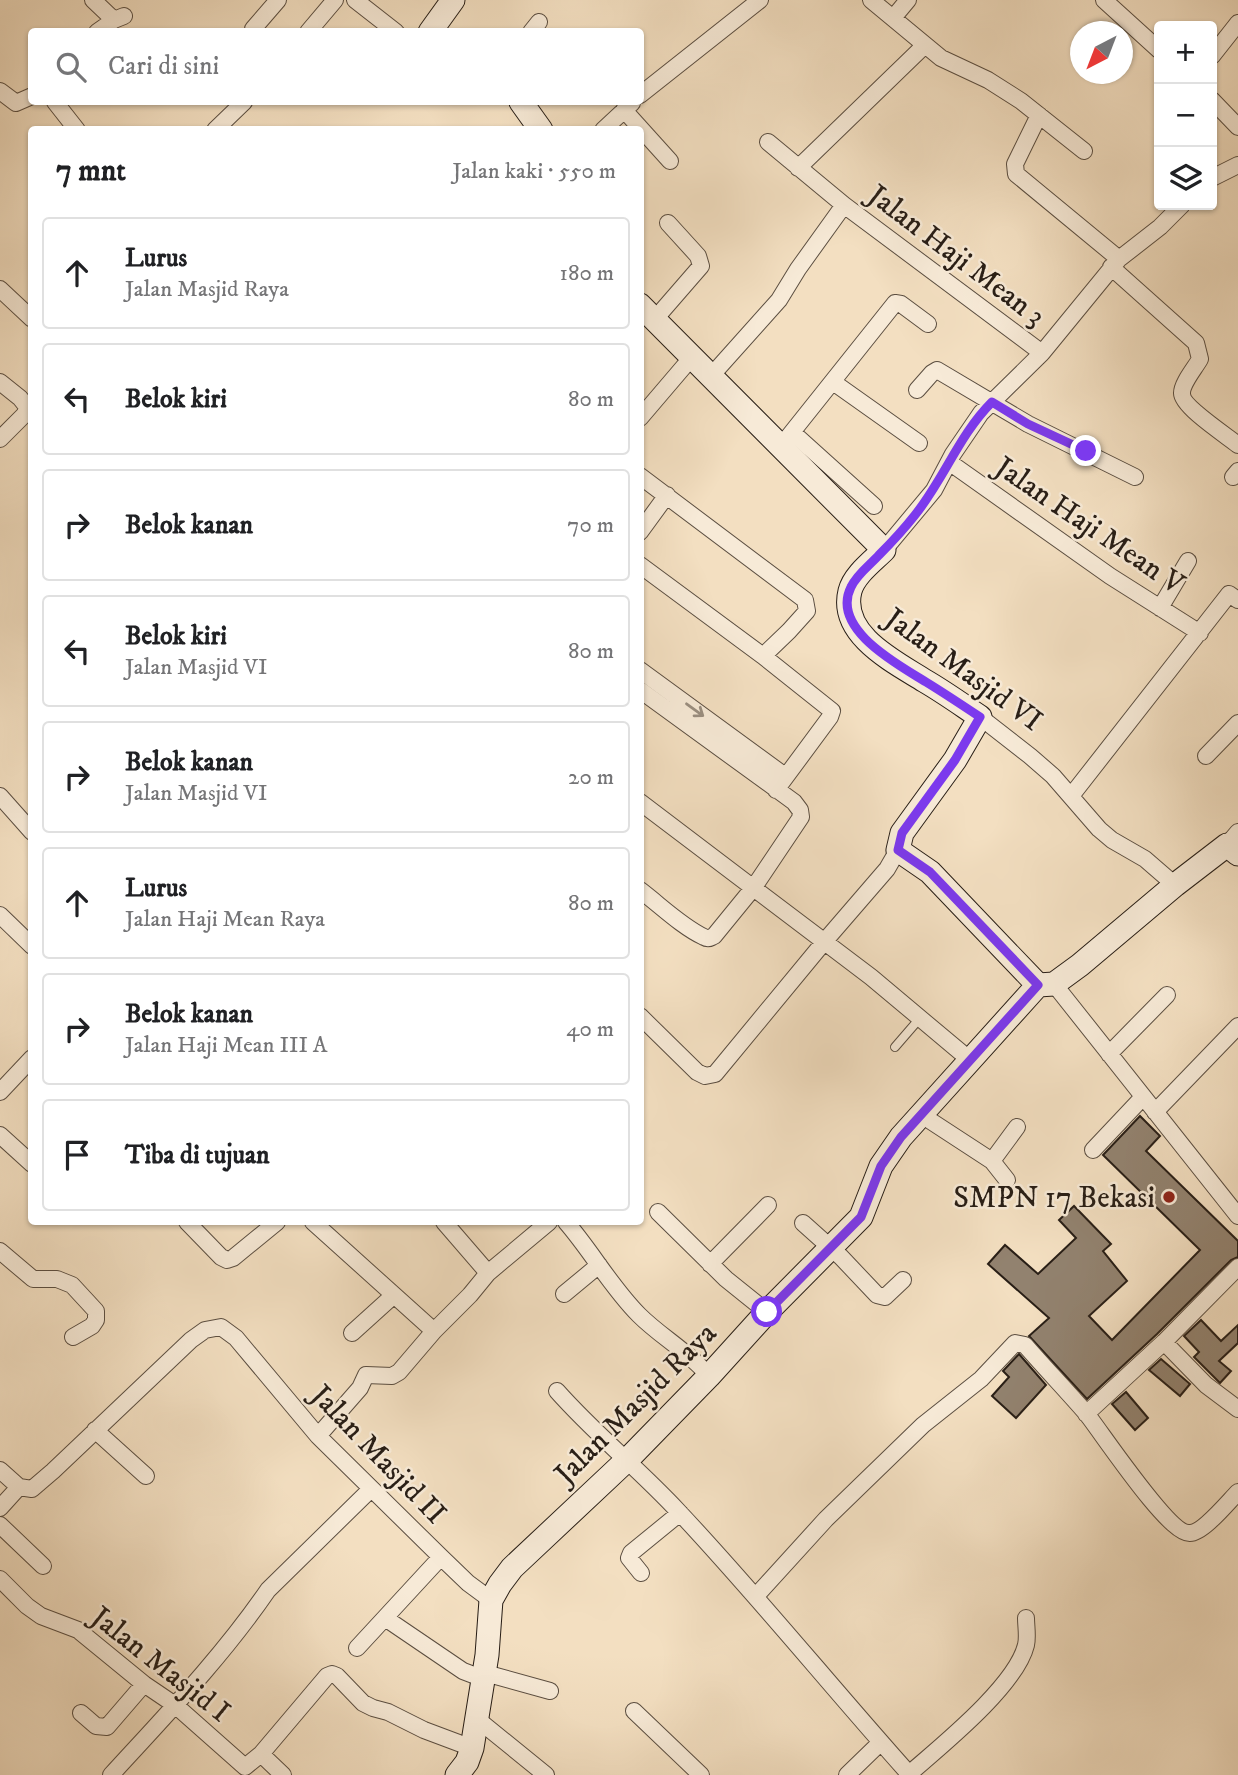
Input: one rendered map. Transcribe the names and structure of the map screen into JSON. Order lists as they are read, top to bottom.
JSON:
{
  "streets": {
    "street": [
      "Jalan Haji Mean 3",
      "Jalan Haji Mean V",
      "Jalan Masjid VI",
      "Jalan Masjid Raya",
      "Jalan Masjid II",
      "Jalan Masjid I"
    ]
  },
  "crossings": [
    ["Jalan Masjid VI", "Jalan Masjid Raya"],
    ["Jalan Masjid Raya", "Jalan Masjid II"]
  ],
  "places": ["SMPN 17 Bekasi"],
  "north": "bottom left",
  "page": {
    "map_buttons": ["+", "−"],
    "search": "Cari di sini",
    "heading": ["7 mnt", "Jalan kaki · 550 m"],
    "list": [
      ["Lurus", "Jalan Masjid Raya", "180 m"],
      ["Belok kiri", "80 m"],
      ["Belok kanan", "70 m"],
      ["Belok kiri", "Jalan Masjid VI", "80 m"],
      ["Belok kanan", "Jalan Masjid VI", "20 m"],
      ["Lurus", "Jalan Haji Mean Raya", "80 m"],
      ["Belok kanan", "Jalan Haji Mean III A", "40 m"],
      "Tiba di tujuan"
    ]
  }
}
